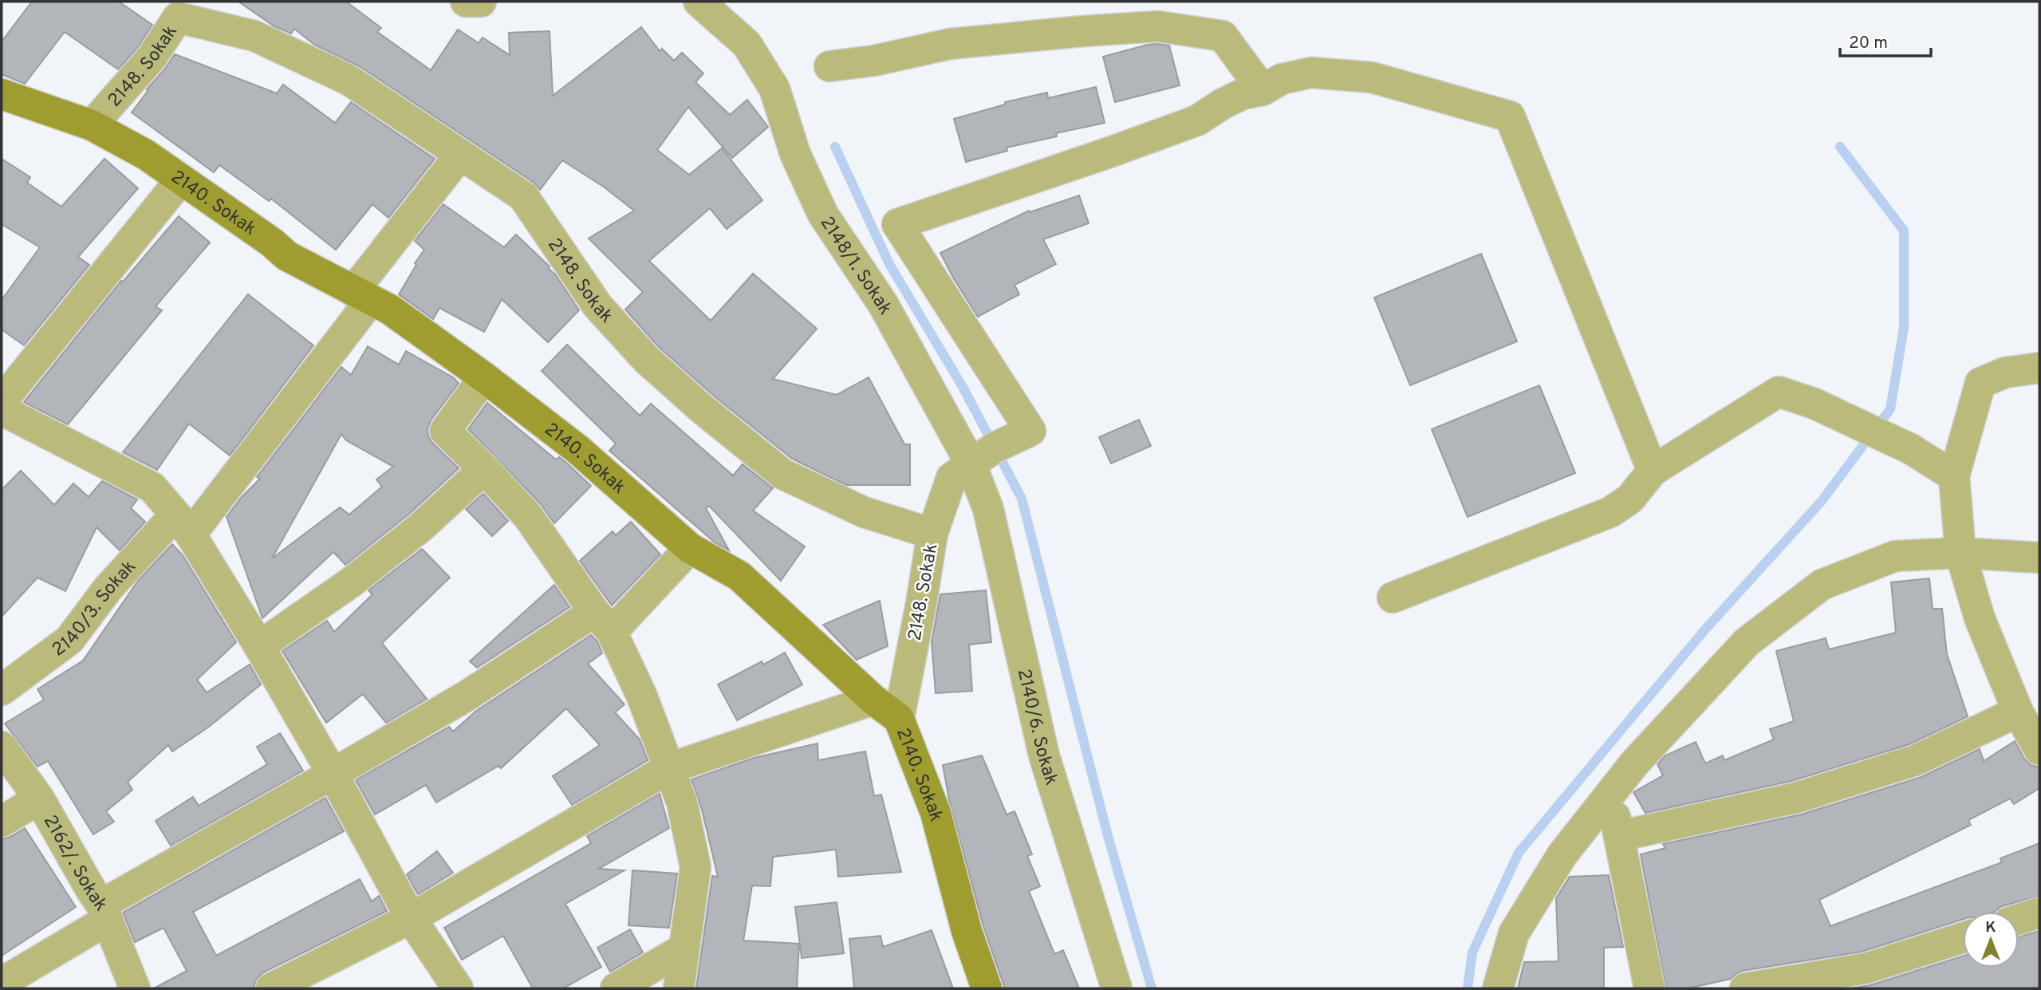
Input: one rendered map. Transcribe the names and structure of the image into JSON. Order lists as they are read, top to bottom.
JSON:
{
  "streets": {
    "street": [
      "2148. Sokak",
      "2140. Sokak",
      "2148/1. Sokak",
      "2140/3. Sokak",
      "2140/6. Sokak",
      "2162/. Sokak"
    ]
  },
  "crossings": [
    ["2148. Sokak", "2140. Sokak"],
    ["2148. Sokak", "2140/3. Sokak"],
    ["2140. Sokak", "2140/3. Sokak"],
    ["2148/1. Sokak", "2140/6. Sokak"]
  ],
  "scale_bar": "20 m",
  "north": "top"
}
